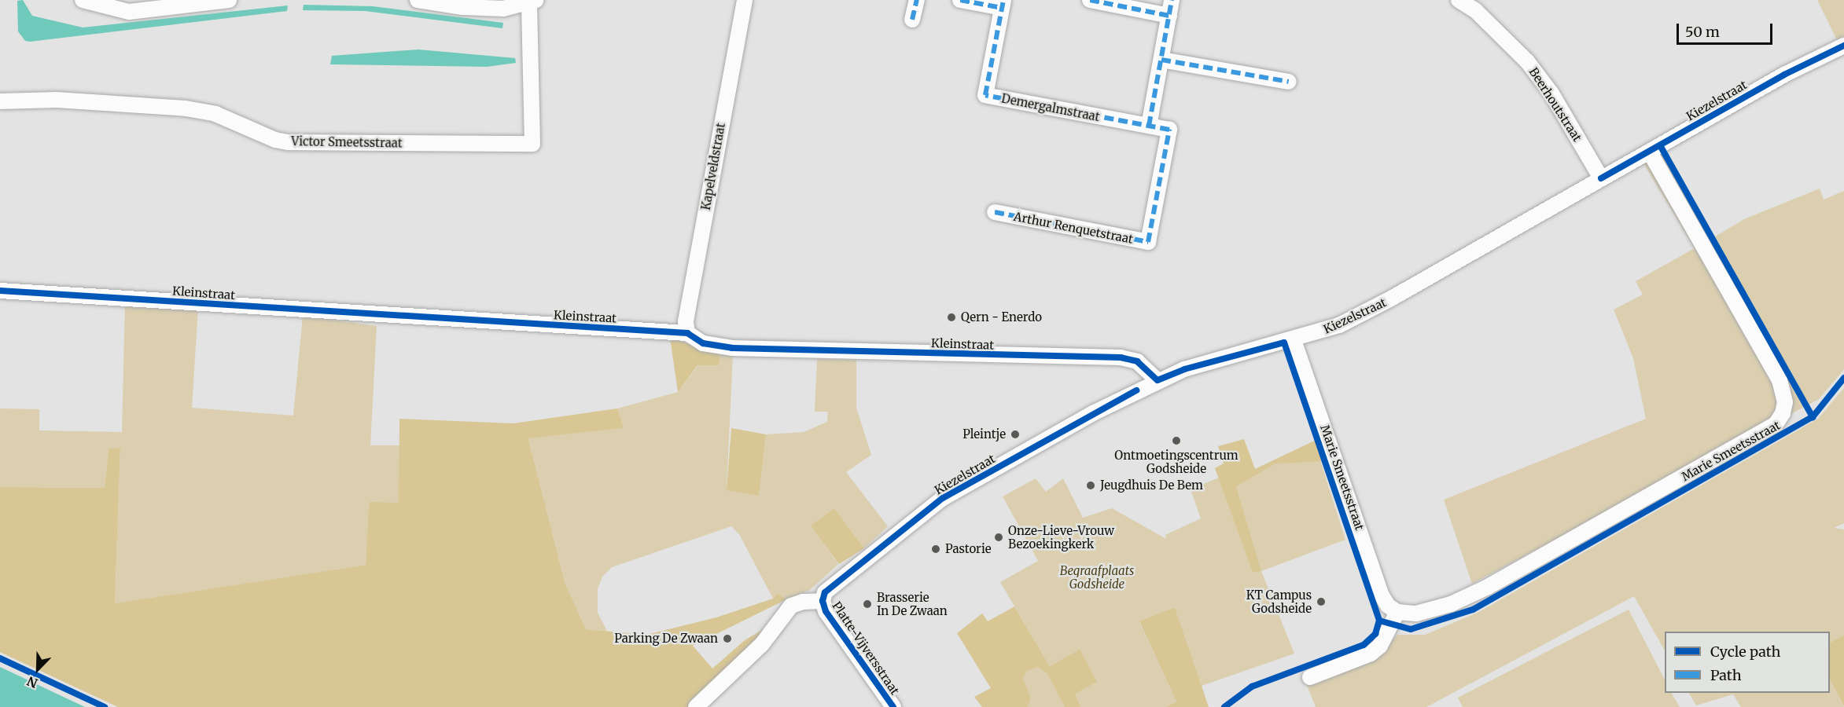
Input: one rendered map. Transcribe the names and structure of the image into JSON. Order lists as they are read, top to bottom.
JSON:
{
  "streets": {
    "street": [
      "Kiezelstraat",
      "Beerhoutstraat",
      "Demergalmstraat",
      "Victor Smeetsstraat",
      "Kapelveldstraat",
      "Arthur Renquetstraat",
      "Kleinstraat",
      "Marie Smeetsstraat",
      "Platte-Vijversstraat"
    ]
  },
  "crossings": [
    ["Kiezelstraat", "Beerhoutstraat"],
    ["Kiezelstraat", "Kleinstraat"],
    ["Kiezelstraat", "Marie Smeetsstraat"],
    ["Kiezelstraat", "Platte-Vijversstraat"],
    ["Demergalmstraat", "Arthur Renquetstraat"],
    ["Kapelveldstraat", "Kleinstraat"]
  ],
  "parks": ["Begraafplaats Godsheide"],
  "places": [
    "Qern - Enerdo",
    "Pleintje",
    "Ontmoetingscentrum Godsheide",
    "Jeugdhuis De Bem",
    "Onze-Lieve-Vrouw Bezoekingkerk",
    "Pastorie",
    "KT Campus Godsheide",
    "Brasserie In De Zwaan",
    "Parking De Zwaan"
  ],
  "legend": ["Cycle path", "Path"],
  "scale_bar": "50 m",
  "north": "bottom left"
}
